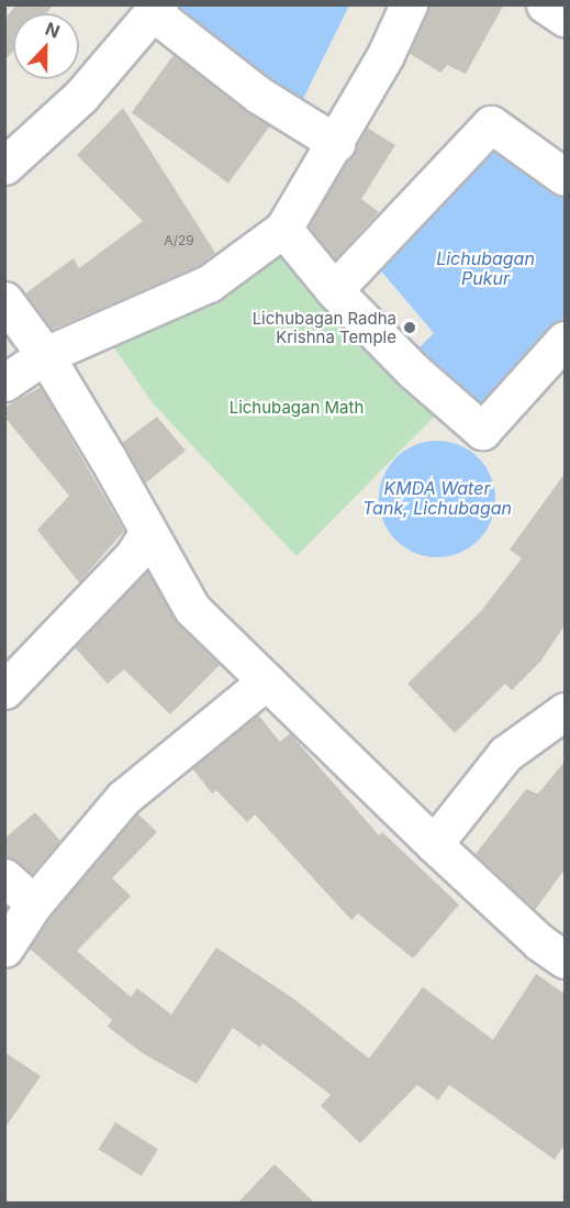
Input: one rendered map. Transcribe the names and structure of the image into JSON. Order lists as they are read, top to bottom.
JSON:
{
  "water": ["Lichubagan Pukur", "KMDA Water Tank, Lichubagan"],
  "parks": ["Lichubagan Math"],
  "places": ["Lichubagan Radha Krishna Temple"],
  "house_numbers": ["A/29"],
  "north": "top"
}
